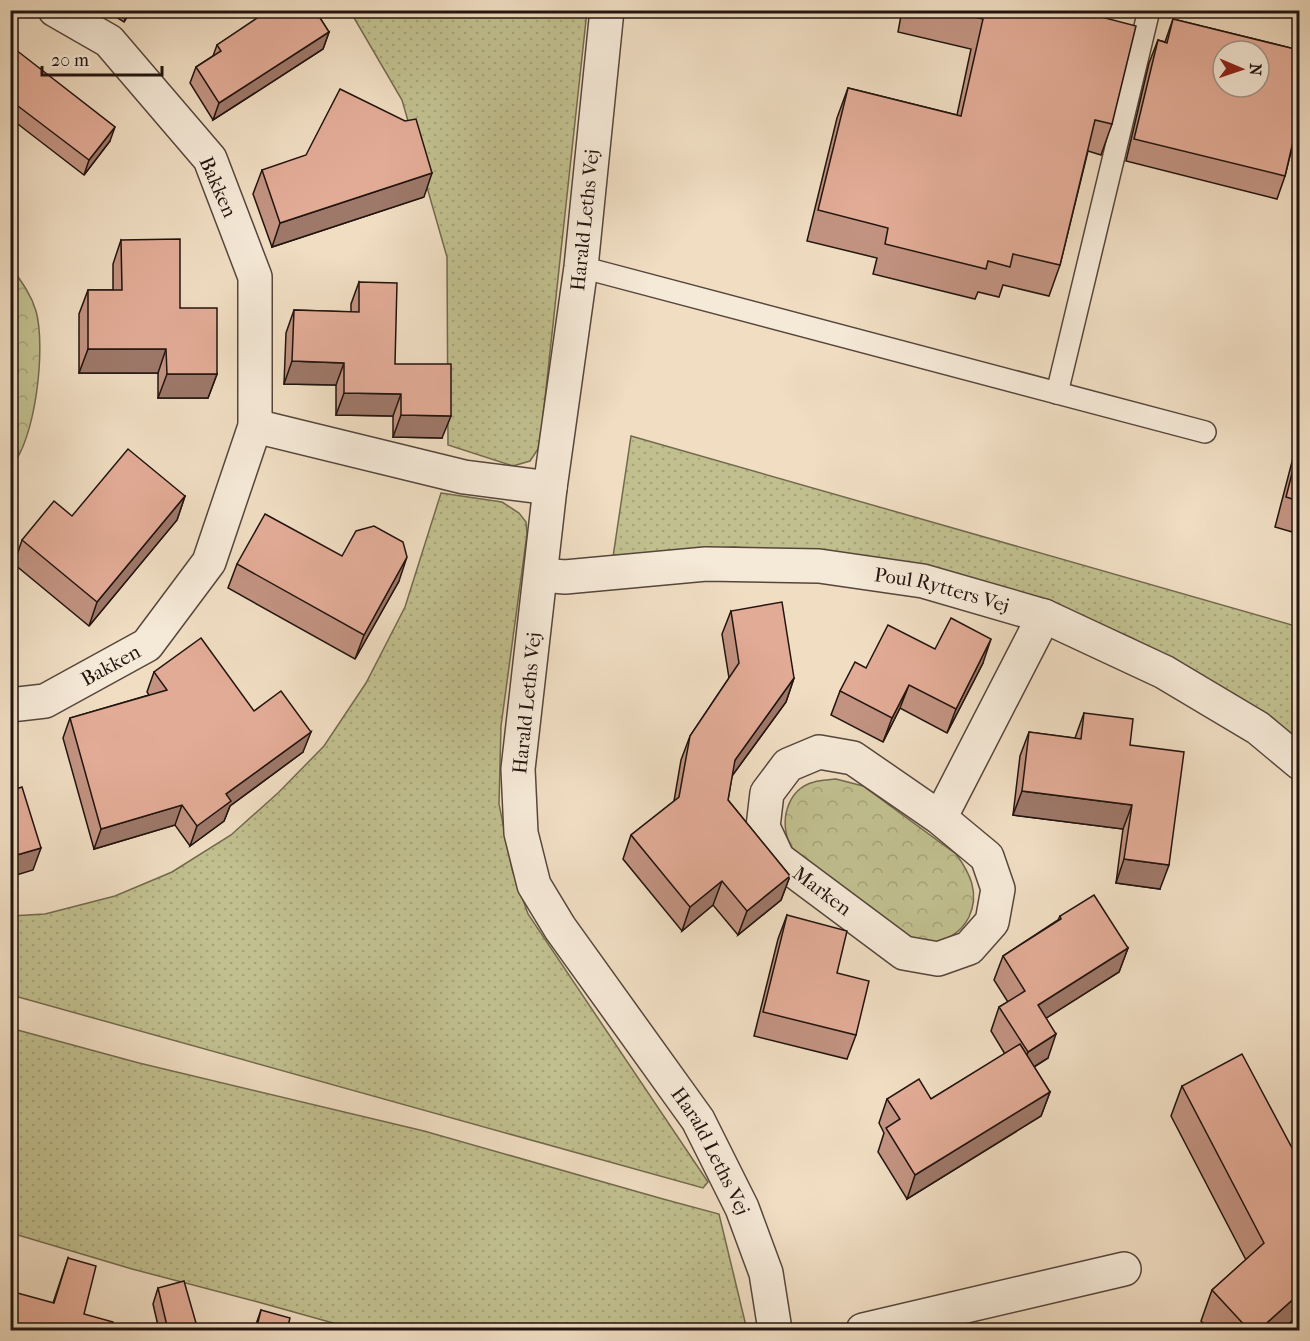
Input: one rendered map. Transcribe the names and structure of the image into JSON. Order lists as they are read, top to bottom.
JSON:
{
  "streets": {
    "street": [
      "Bakken",
      "Harald Leths Vej",
      "Poul Rytters Vej",
      "Marken"
    ]
  },
  "crossings": [
    ["Harald Leths Vej", "Poul Rytters Vej"]
  ],
  "scale_bar": "20 m",
  "north": "right"
}
